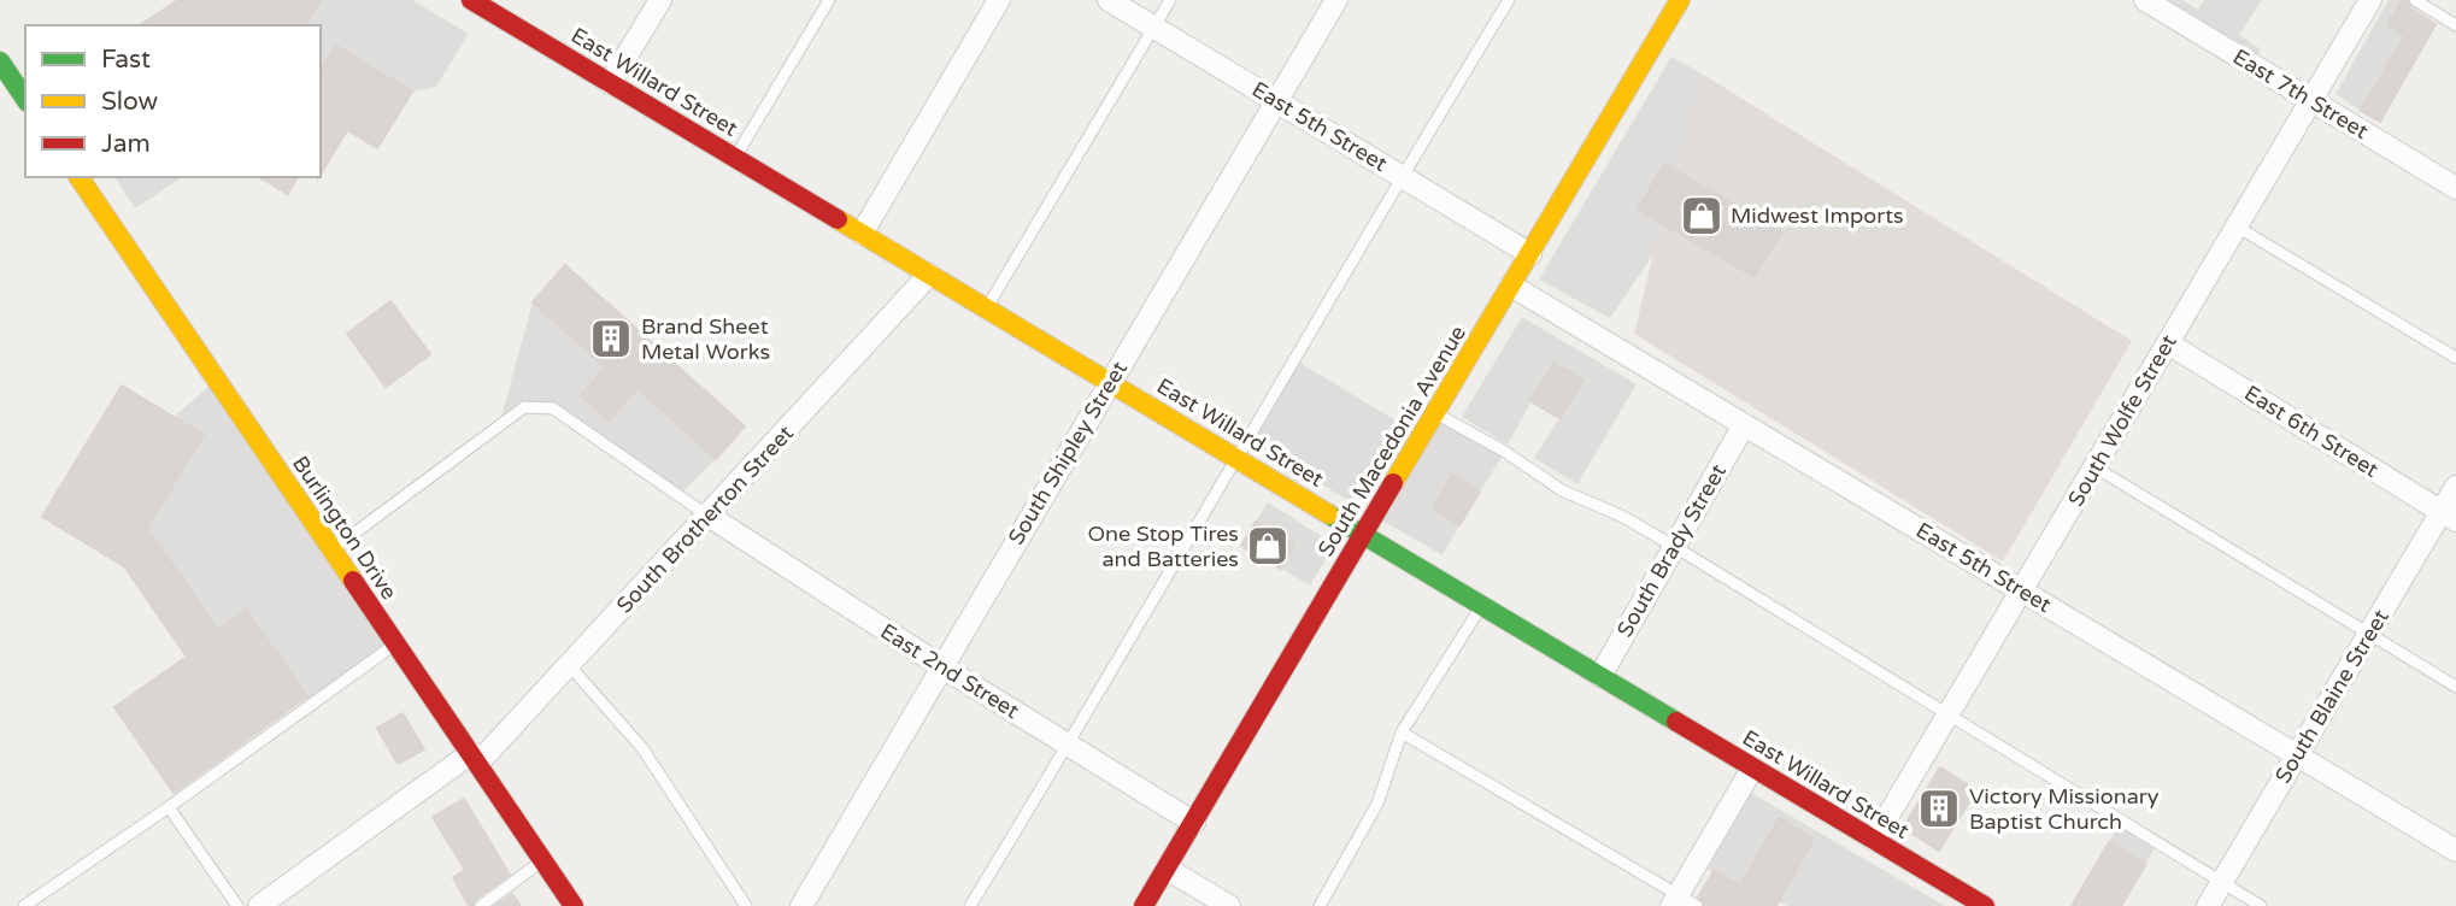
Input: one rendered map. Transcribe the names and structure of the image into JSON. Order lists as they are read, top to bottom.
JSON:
{
  "streets": {
    "street": [
      "East Willard Street",
      "East 7th Street",
      "East 5th Street",
      "South Wolfe Street",
      "East 6th Street",
      "South Macedonia Avenue",
      "South Shipley Street",
      "South Brotherton Street",
      "Burlington Drive",
      "South Brady Street",
      "East 2nd Street",
      "South Blaine Street"
    ]
  },
  "crossings": [
    ["East Willard Street", "South Wolfe Street"],
    ["East Willard Street", "South Macedonia Avenue"],
    ["East Willard Street", "South Shipley Street"],
    ["East Willard Street", "South Brotherton Street"],
    ["East Willard Street", "South Brady Street"],
    ["East 7th Street", "South Wolfe Street"],
    ["East 5th Street", "South Wolfe Street"],
    ["East 5th Street", "South Macedonia Avenue"],
    ["East 5th Street", "South Shipley Street"],
    ["East 5th Street", "South Brady Street"],
    ["East 5th Street", "South Blaine Street"],
    ["South Wolfe Street", "East 6th Street"],
    ["East 6th Street", "South Blaine Street"],
    ["South Macedonia Avenue", "East 2nd Street"],
    ["South Shipley Street", "East 2nd Street"],
    ["South Brotherton Street", "Burlington Drive"],
    ["South Brotherton Street", "East 2nd Street"]
  ],
  "places": {
    "shop": ["Midwest Imports", "One Stop Tires and Batteries"],
    "building": ["Brand Sheet Metal Works", "Victory Missionary Baptist Church"]
  },
  "legend": ["Fast", "Slow", "Jam"]
}
